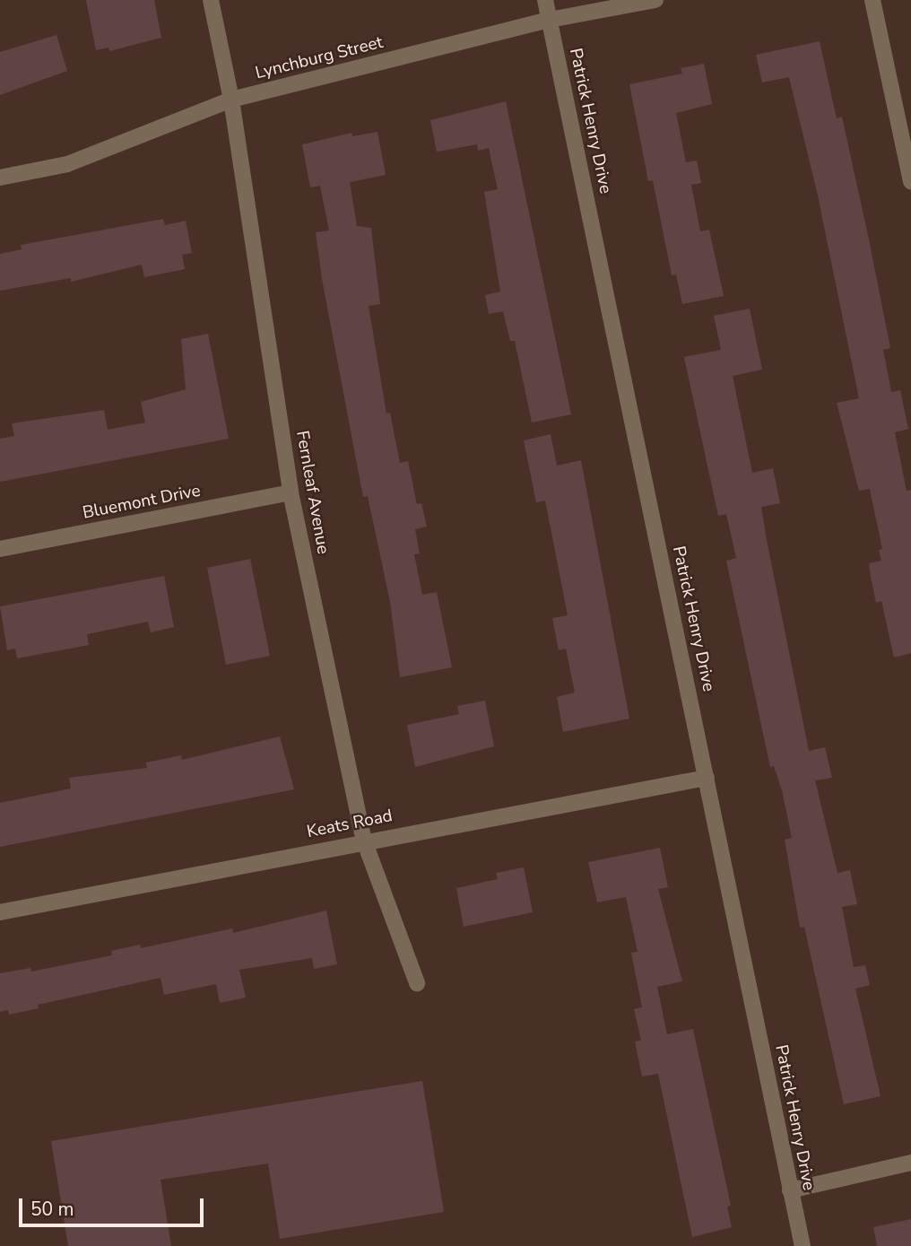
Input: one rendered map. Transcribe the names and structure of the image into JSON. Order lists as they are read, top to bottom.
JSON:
{
  "streets": {
    "street": [
      "Lynchburg Street",
      "Patrick Henry Drive",
      "Fernleaf Avenue",
      "Bluemont Drive",
      "Keats Road"
    ]
  },
  "crossings": [
    ["Lynchburg Street", "Patrick Henry Drive"],
    ["Lynchburg Street", "Fernleaf Avenue"],
    ["Patrick Henry Drive", "Keats Road"],
    ["Fernleaf Avenue", "Bluemont Drive"],
    ["Fernleaf Avenue", "Keats Road"]
  ],
  "scale_bar": "50 m"
}
